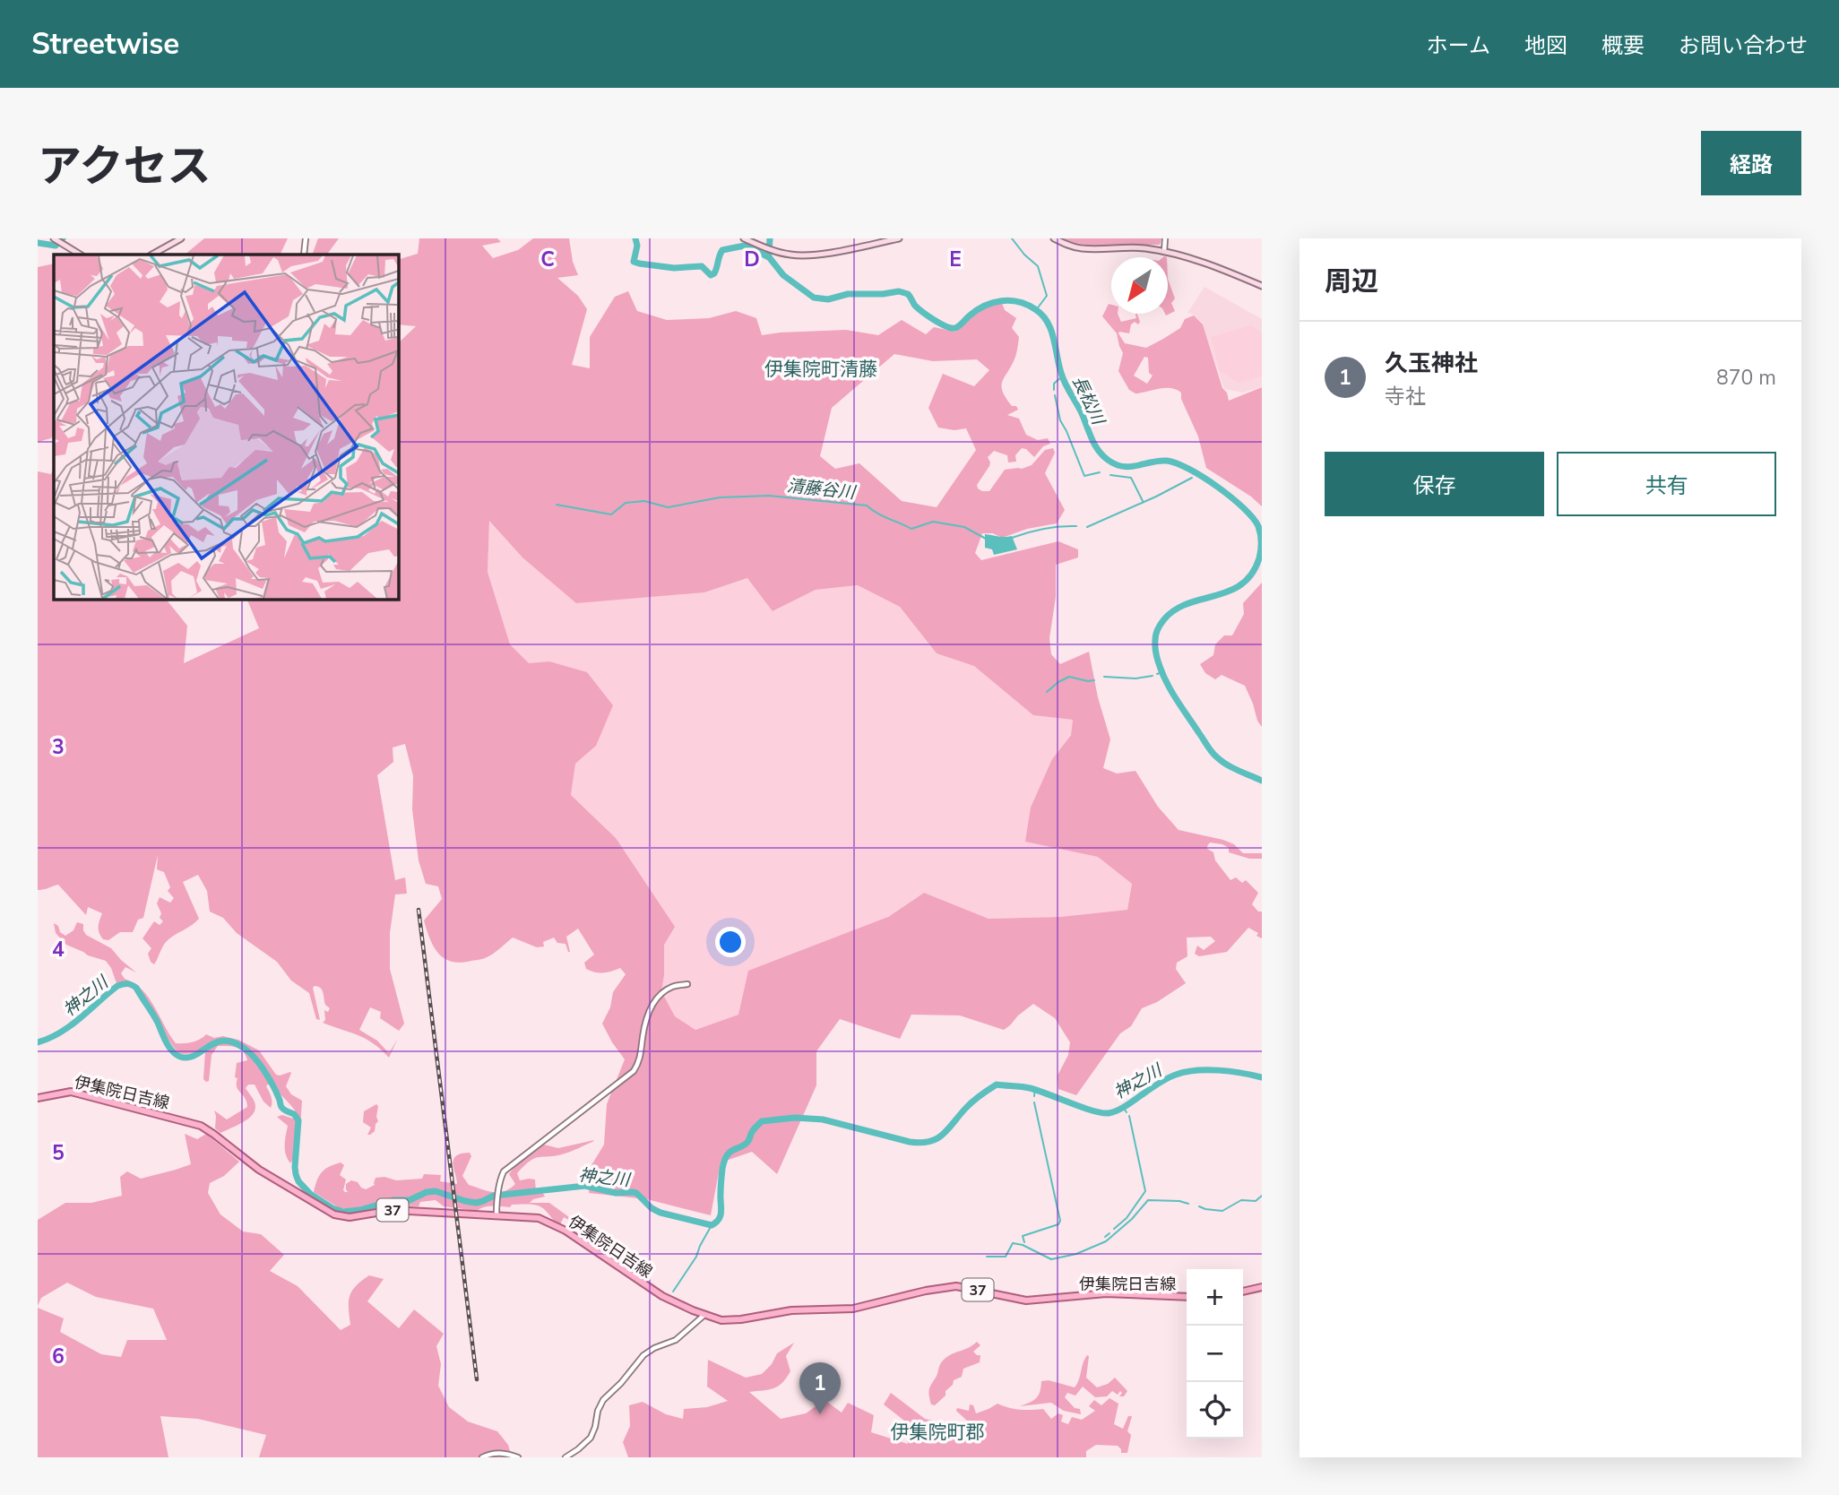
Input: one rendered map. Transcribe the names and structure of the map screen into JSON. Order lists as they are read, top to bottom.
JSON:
{
  "streets": {
    "main road": ["伊集院日吉線", "37"]
  },
  "districts": ["伊集院町清藤", "伊集院町郡"],
  "water": ["長松川", "清藤谷川", "神之川"],
  "north": "bottom left",
  "page": {
    "header": "Streetwise",
    "nav": [
      "ホーム",
      "地図",
      "概要",
      "お問い合わせ"
    ],
    "title": "アクセス",
    "buttons": [
      "経路",
      ["保存", "共有"]
    ],
    "heading": "周辺",
    "list": [
      {
        "mark": "1",
        "name": "久玉神社",
        "note": "寺社",
        "value": "870 m"
      }
    ],
    "map_buttons": ["+", "−"],
    "pins": "1"
  },
  "grid": {
    "columns": ["C", "D", "E"],
    "rows": [
      "3",
      "4",
      "5",
      "6"
    ]
  }
}
